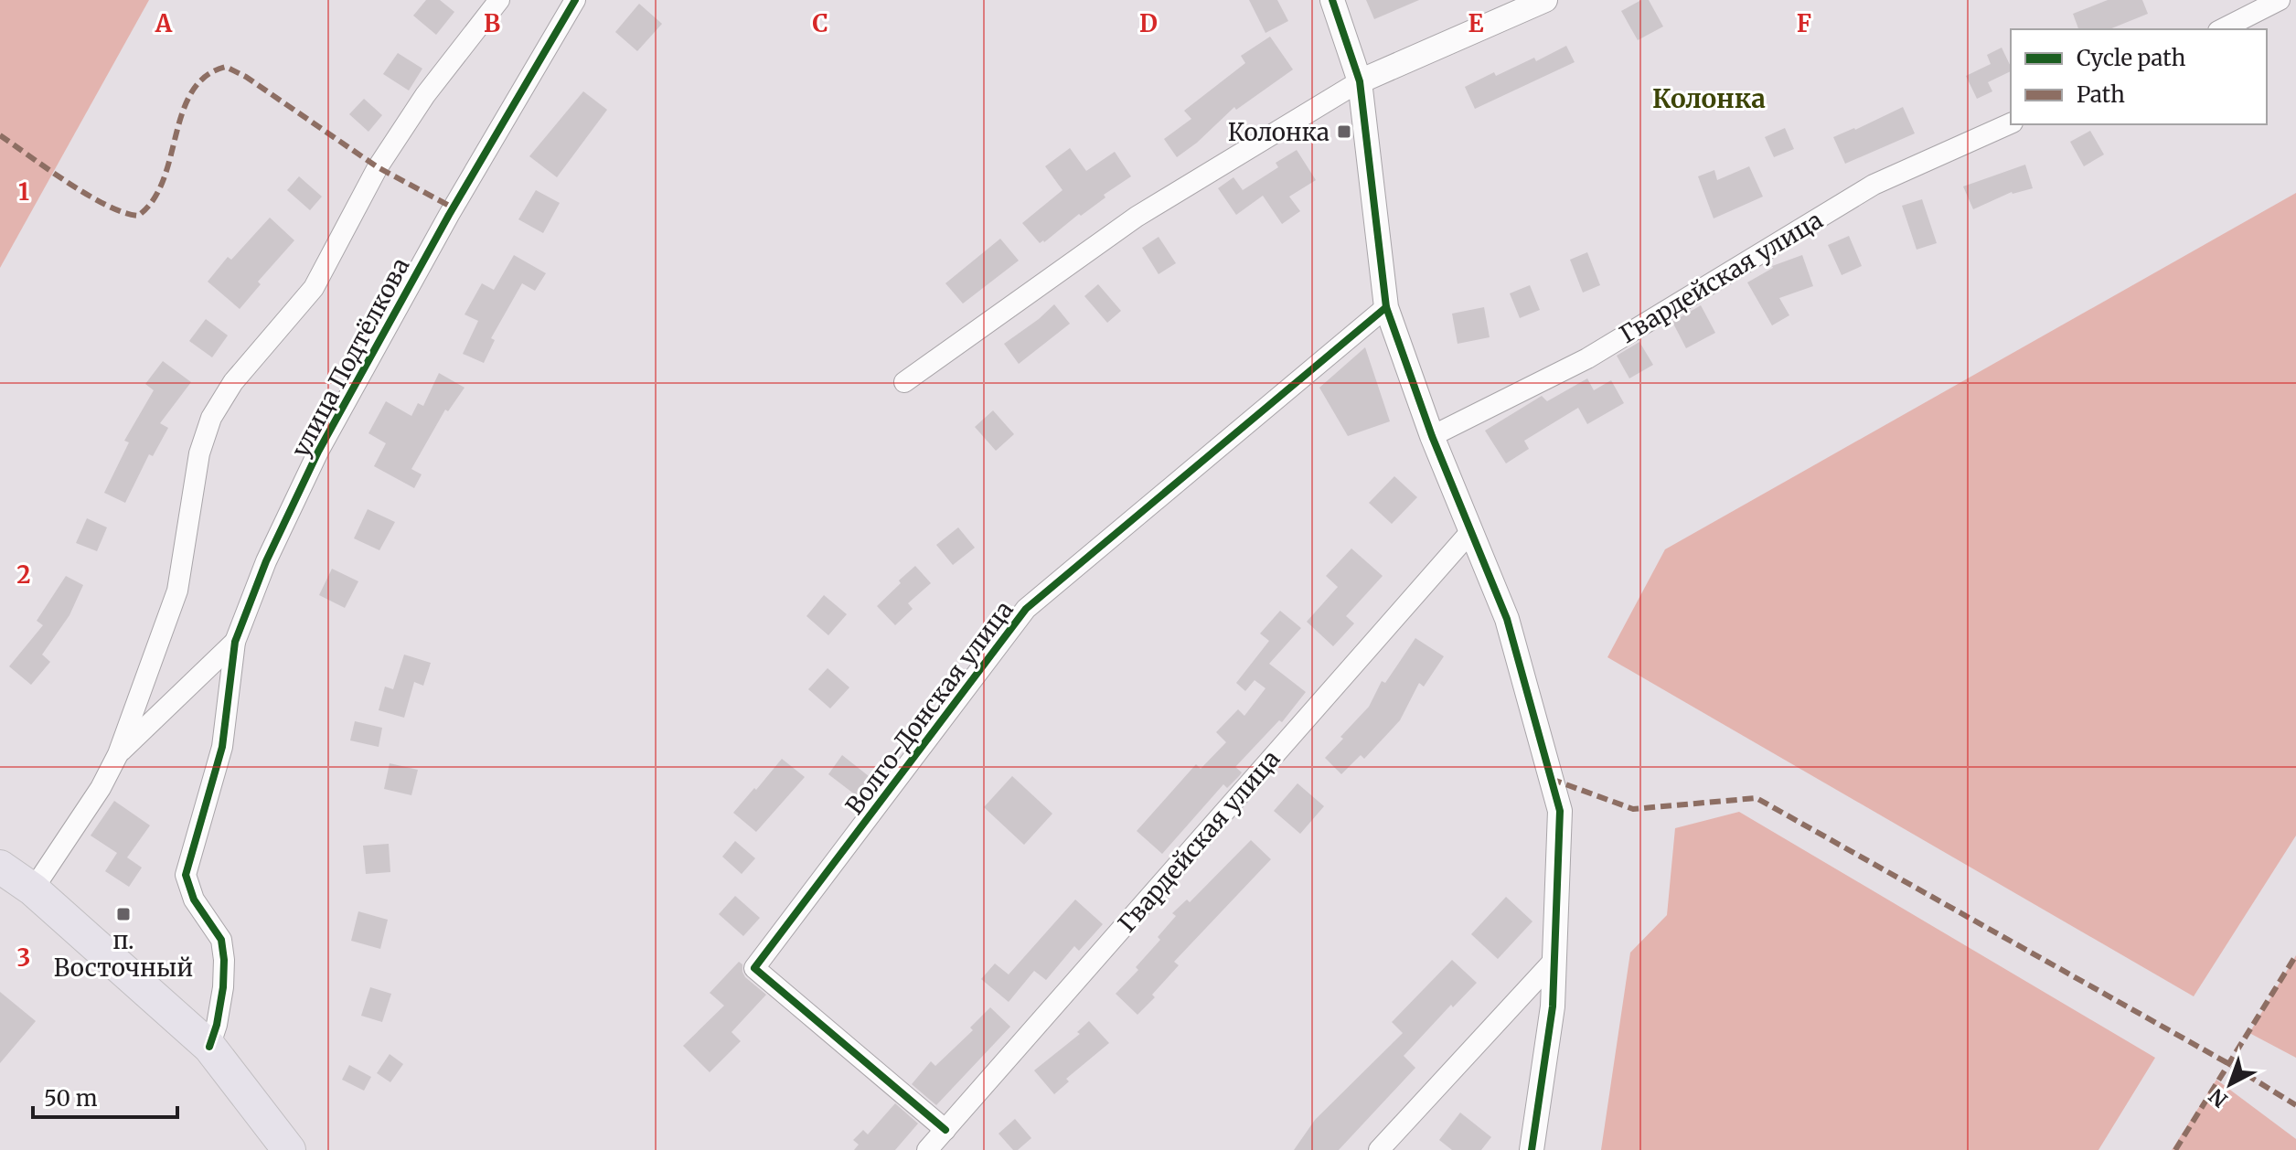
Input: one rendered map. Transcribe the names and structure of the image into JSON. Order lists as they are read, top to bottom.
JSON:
{
  "streets": {
    "street": ["Гвардейская улица", "улица Подтёлкова", "Волго-Донская улица"]
  },
  "crossings": [
    ["Гвардейская улица", "Волго-Донская улица"]
  ],
  "districts": ["Колонка"],
  "places": {
    "transit": ["Колонка", "п. Восточный"]
  },
  "legend": ["Cycle path", "Path"],
  "scale_bar": "50 m",
  "north": "bottom left",
  "grid": {
    "columns": [
      "A",
      "B",
      "C",
      "D",
      "E",
      "F"
    ],
    "rows": ["1", "2", "3"]
  }
}
